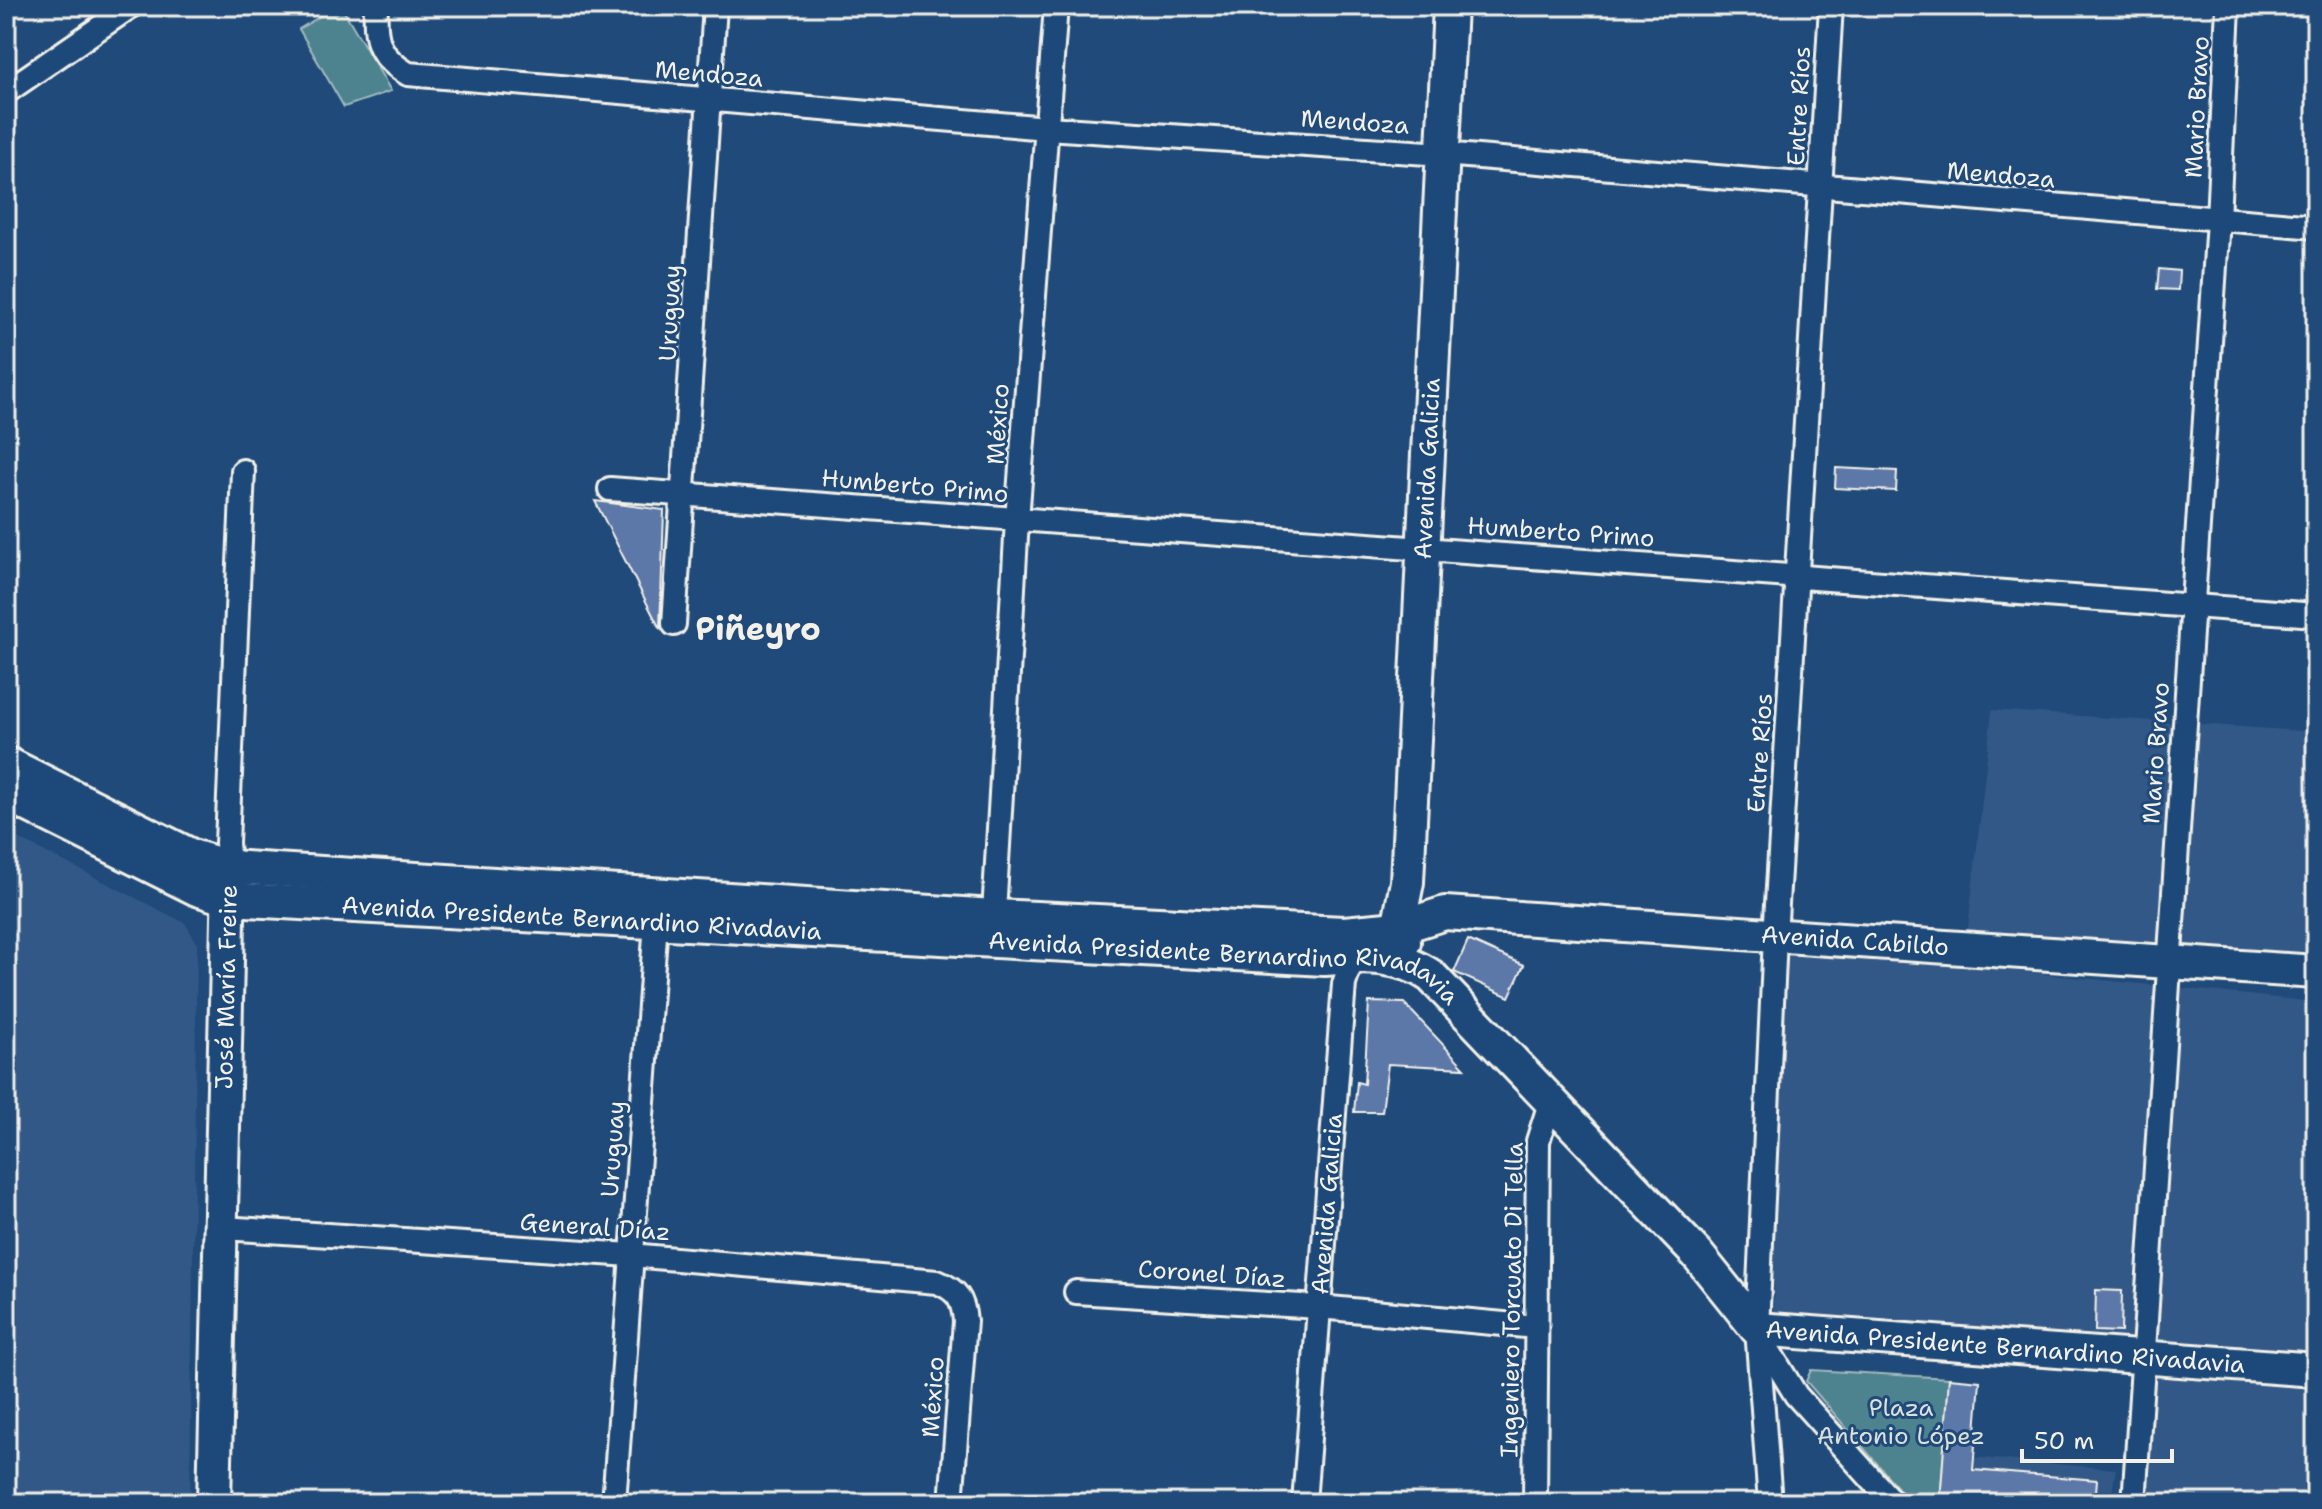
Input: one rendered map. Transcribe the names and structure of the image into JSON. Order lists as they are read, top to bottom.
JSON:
{
  "streets": {
    "main road": [
      "Avenida Galicia",
      "Avenida Presidente Bernardino Rivadavia",
      "Avenida Cabildo",
      "José María Freire"
    ],
    "street": [
      "Mendoza",
      "Entre Ríos",
      "Mario Bravo",
      "Uruguay",
      "México",
      "Humberto Primo",
      "General Díaz",
      "Coronel Díaz",
      "Ingeniero Torcuato Di Tella"
    ]
  },
  "crossings": [
    ["Mendoza", "Entre Ríos"],
    ["Mendoza", "Mario Bravo"],
    ["Mendoza", "Uruguay"],
    ["Mendoza", "México"],
    ["Mendoza", "Avenida Galicia"],
    ["Entre Ríos", "Humberto Primo"],
    ["Entre Ríos", "Avenida Presidente Bernardino Rivadavia"],
    ["Entre Ríos", "Avenida Cabildo"],
    ["Mario Bravo", "Humberto Primo"],
    ["Mario Bravo", "Avenida Presidente Bernardino Rivadavia"],
    ["Mario Bravo", "Avenida Cabildo"],
    ["Uruguay", "Humberto Primo"],
    ["Uruguay", "Avenida Presidente Bernardino Rivadavia"],
    ["Uruguay", "General Díaz"],
    ["México", "Humberto Primo"],
    ["México", "Avenida Presidente Bernardino Rivadavia"],
    ["México", "General Díaz"],
    ["Avenida Galicia", "Humberto Primo"],
    ["Avenida Galicia", "Avenida Presidente Bernardino Rivadavia"],
    ["Avenida Galicia", "Avenida Cabildo"],
    ["Avenida Galicia", "Coronel Díaz"],
    ["Avenida Presidente Bernardino Rivadavia", "Avenida Cabildo"],
    ["Avenida Presidente Bernardino Rivadavia", "José María Freire"],
    ["Avenida Presidente Bernardino Rivadavia", "Ingeniero Torcuato Di Tella"],
    ["José María Freire", "General Díaz"],
    ["Coronel Díaz", "Ingeniero Torcuato Di Tella"]
  ],
  "districts": ["Piñeyro"],
  "parks": ["Plaza Antonio López"],
  "scale_bar": "50 m"
}
